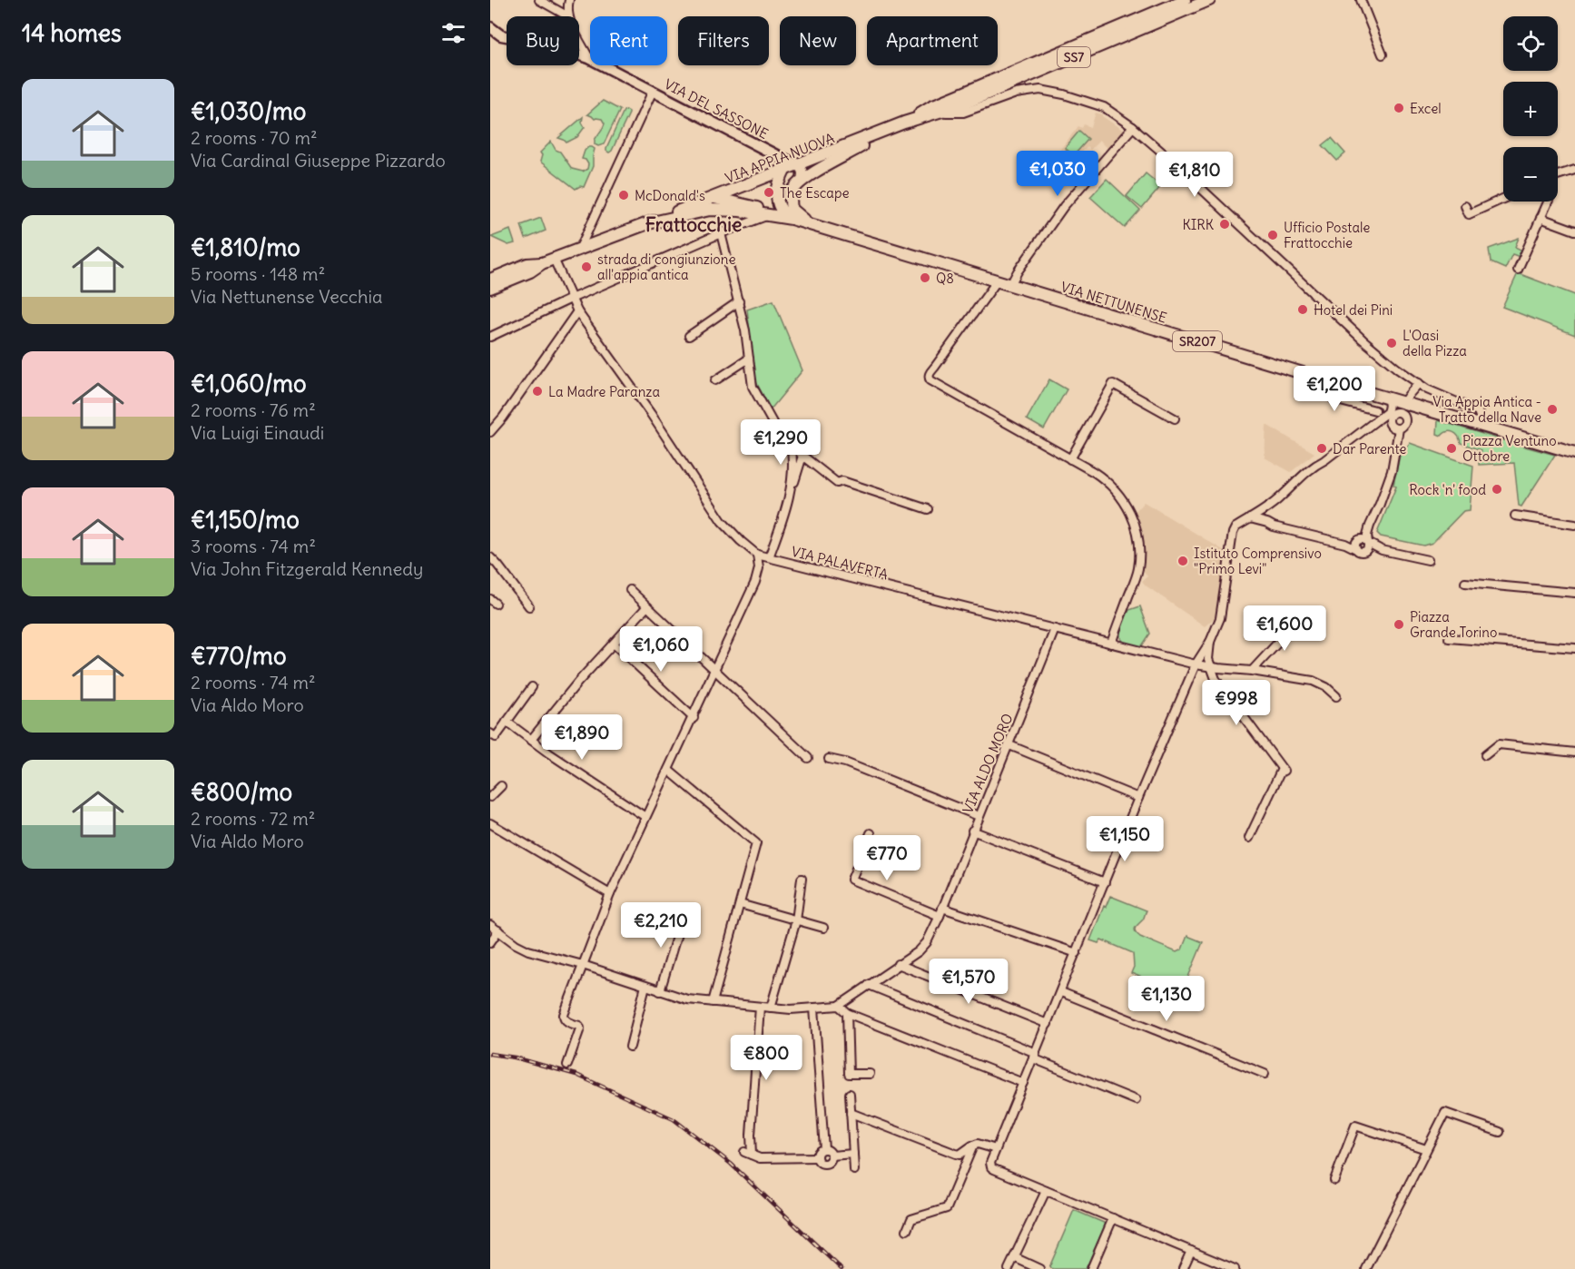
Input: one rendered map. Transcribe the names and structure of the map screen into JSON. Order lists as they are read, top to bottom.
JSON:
{
  "streets": {
    "main road": [
      "SS7",
      "VIA DEL SASSONE",
      "VIA APPIA NUOVA",
      "VIA NETTUNENSE",
      "SR207"
    ],
    "street": ["VIA PALAVERTA", "VIA ALDO MORO"]
  },
  "crossings": [
    ["VIA DEL SASSONE", "VIA APPIA NUOVA"],
    ["VIA APPIA NUOVA", "VIA PALAVERTA"],
    ["VIA PALAVERTA", "VIA ALDO MORO"]
  ],
  "districts": ["Frattocchie"],
  "places": [
    "Excel",
    "The Escape",
    "McDonald's",
    "KIRK",
    "Ufficio Postale Frattocchie",
    "strada di congiunzione all'appia antica",
    "Q8",
    "Hotel dei Pini",
    "L'Oasi della Pizza",
    "La Madre Paranza",
    "Via Appia Antica - Tratto della Nave",
    "Dar Parente",
    "Piazza Ventuno Ottobre",
    "Rock 'n' food",
    "Istituto Comprensivo \"Primo Levi\"",
    "Piazza Grande Torino"
  ],
  "page": {
    "heading": "14 homes",
    "map_buttons": ["+", "−"],
    "chip": [
      "Buy",
      "Rent",
      "Filters",
      "New",
      "Apartment"
    ],
    "list": [
      {
        "name": "€1,030/mo",
        "note": "2 rooms · 70 m² · Via Cardinal Giuseppe Pizzardo"
      },
      {
        "name": "€1,810/mo",
        "note": "5 rooms · 148 m² · Via Nettunense Vecchia"
      },
      {
        "name": "€1,060/mo",
        "note": "2 rooms · 76 m² · Via Luigi Einaudi"
      },
      {
        "name": "€1,150/mo",
        "note": "3 rooms · 74 m² · Via John Fitzgerald Kennedy"
      },
      {
        "name": "€770/mo",
        "note": "2 rooms · 74 m² · Via Aldo Moro"
      },
      {
        "name": "€800/mo",
        "note": "2 rooms · 72 m² · Via Aldo Moro"
      }
    ],
    "price": [
      "€1,030",
      "€1,810",
      "€1,200",
      "€1,290",
      "€1,600",
      "€1,060",
      "€998",
      "€1,890",
      "€1,150",
      "€770",
      "€2,210",
      "€1,570",
      "€1,130",
      "€800"
    ]
  }
}
